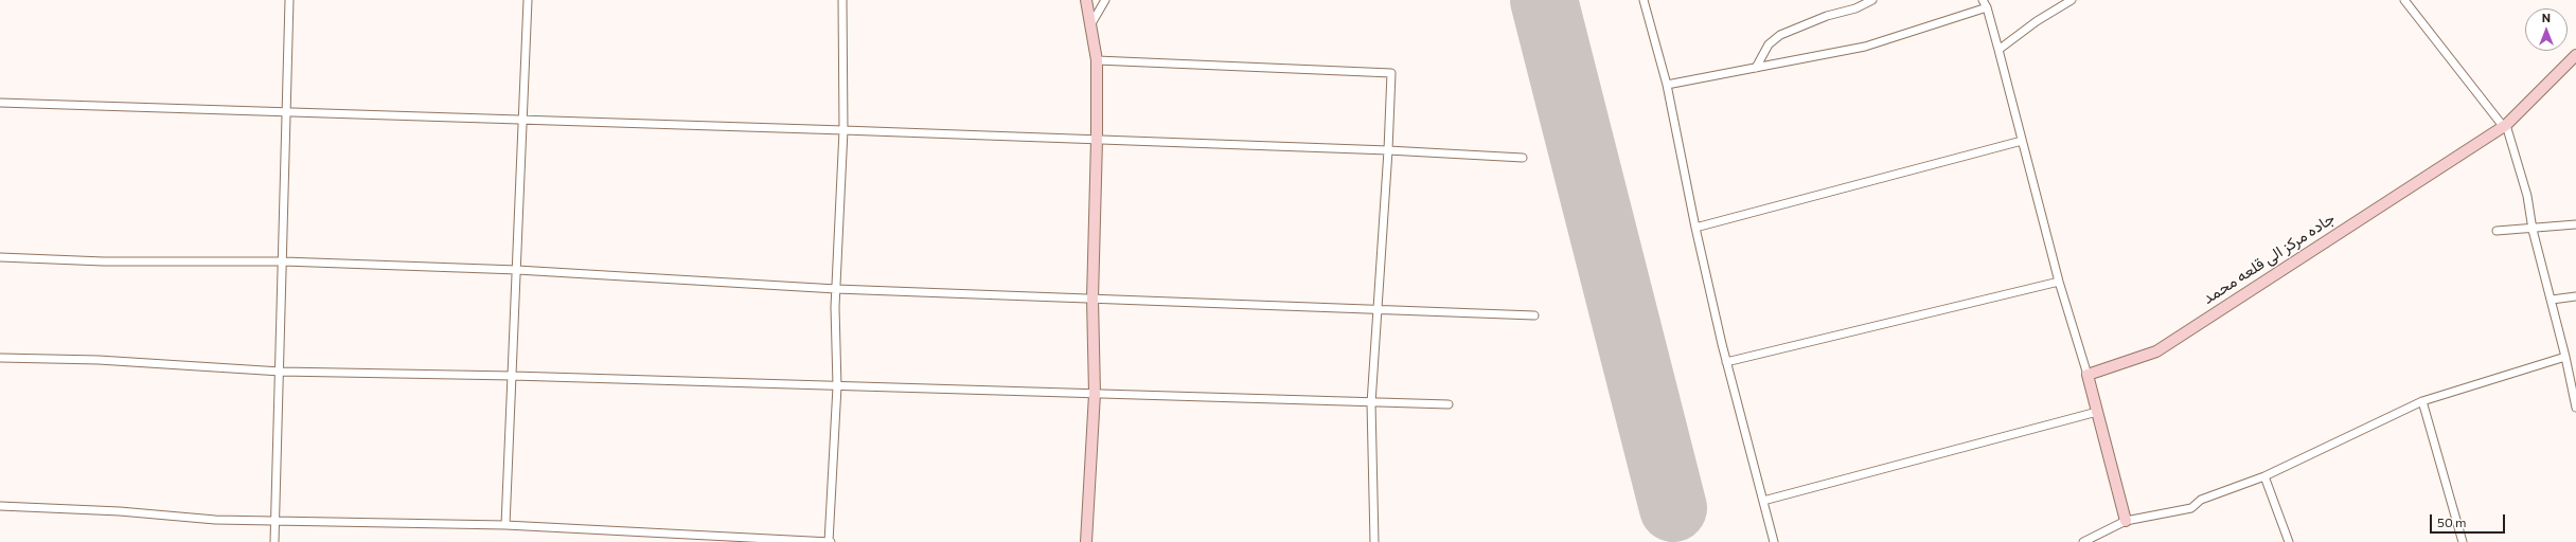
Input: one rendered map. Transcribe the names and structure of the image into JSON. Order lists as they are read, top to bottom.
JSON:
{
  "streets": {
    "street": ["جاده مرکز الی قلعه محمد"]
  },
  "scale_bar": "50 m",
  "north": "top"
}
